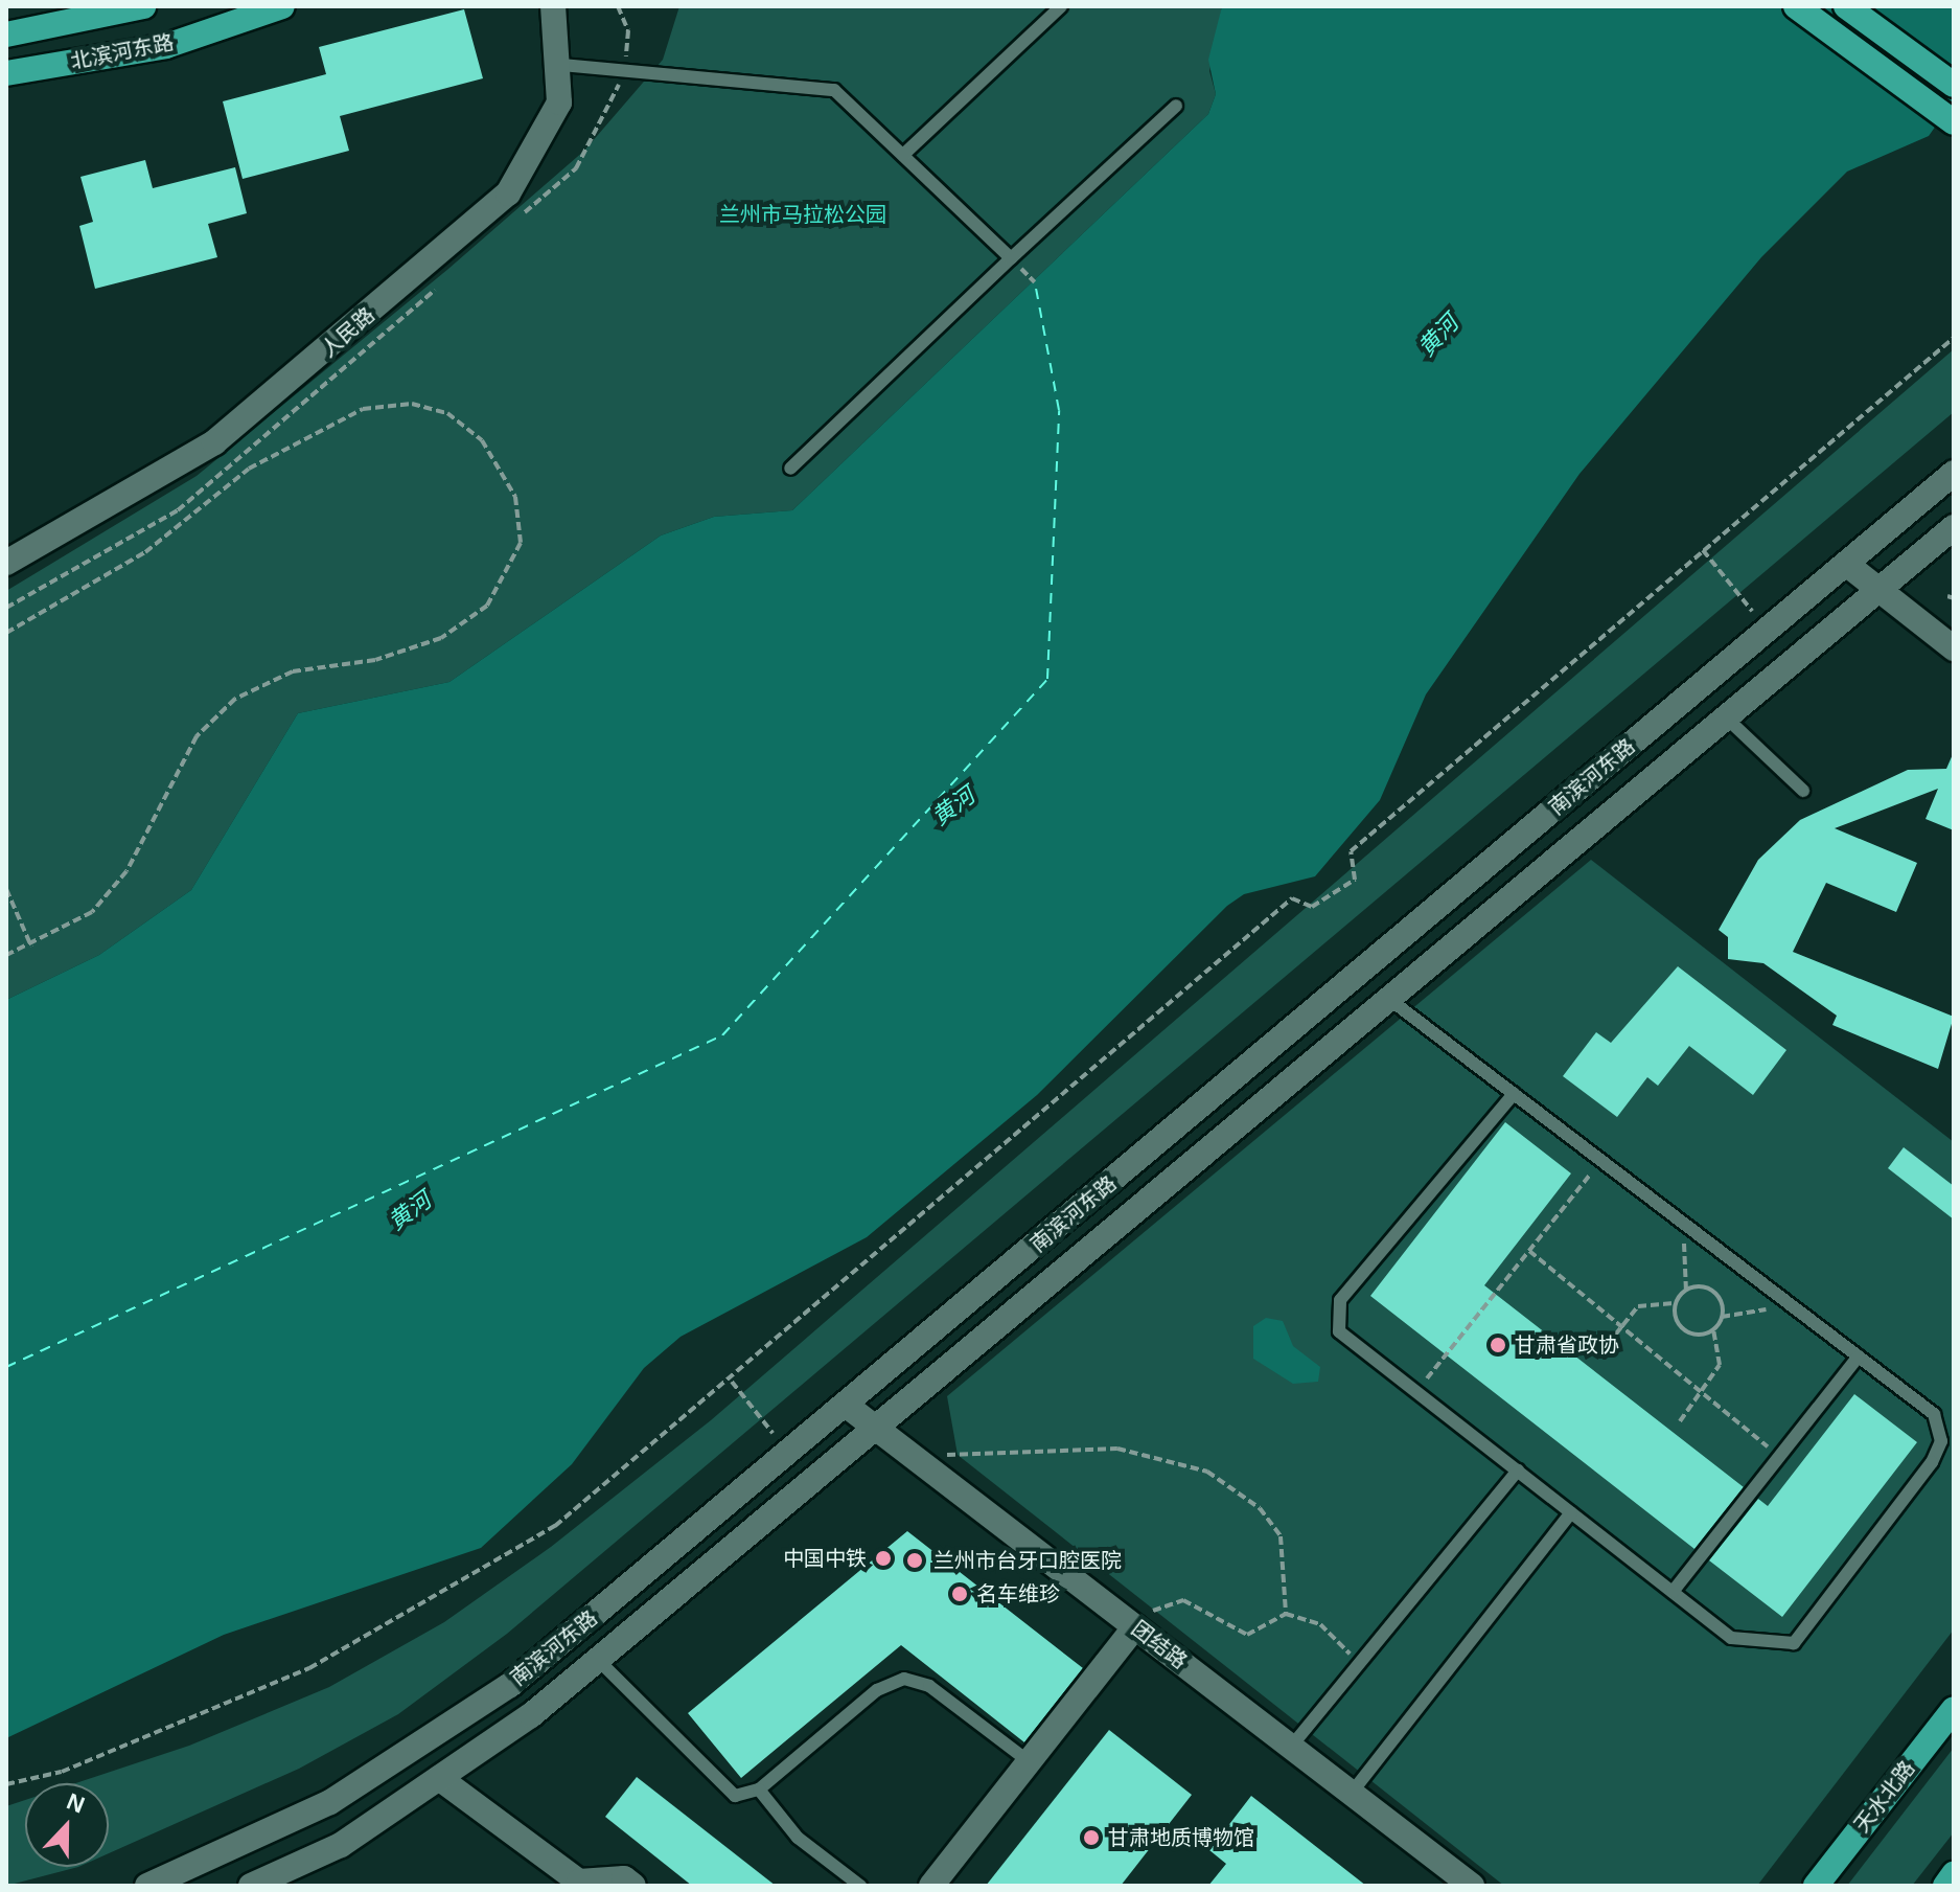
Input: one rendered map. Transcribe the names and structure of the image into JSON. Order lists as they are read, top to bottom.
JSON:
{
  "streets": {
    "main road": [
      "北滨河东路",
      "人民路",
      "南滨河东路",
      "团结路",
      "天水北路"
    ]
  },
  "crossings": [
    ["南滨河东路", "团结路"]
  ],
  "water": ["黄河"],
  "parks": ["兰州市马拉松公园"],
  "places": [
    "甘肃省政协",
    "中国中铁",
    "兰州市台牙口腔医院",
    "名车维珍",
    "甘肃地质博物馆"
  ],
  "north": "top"
}
